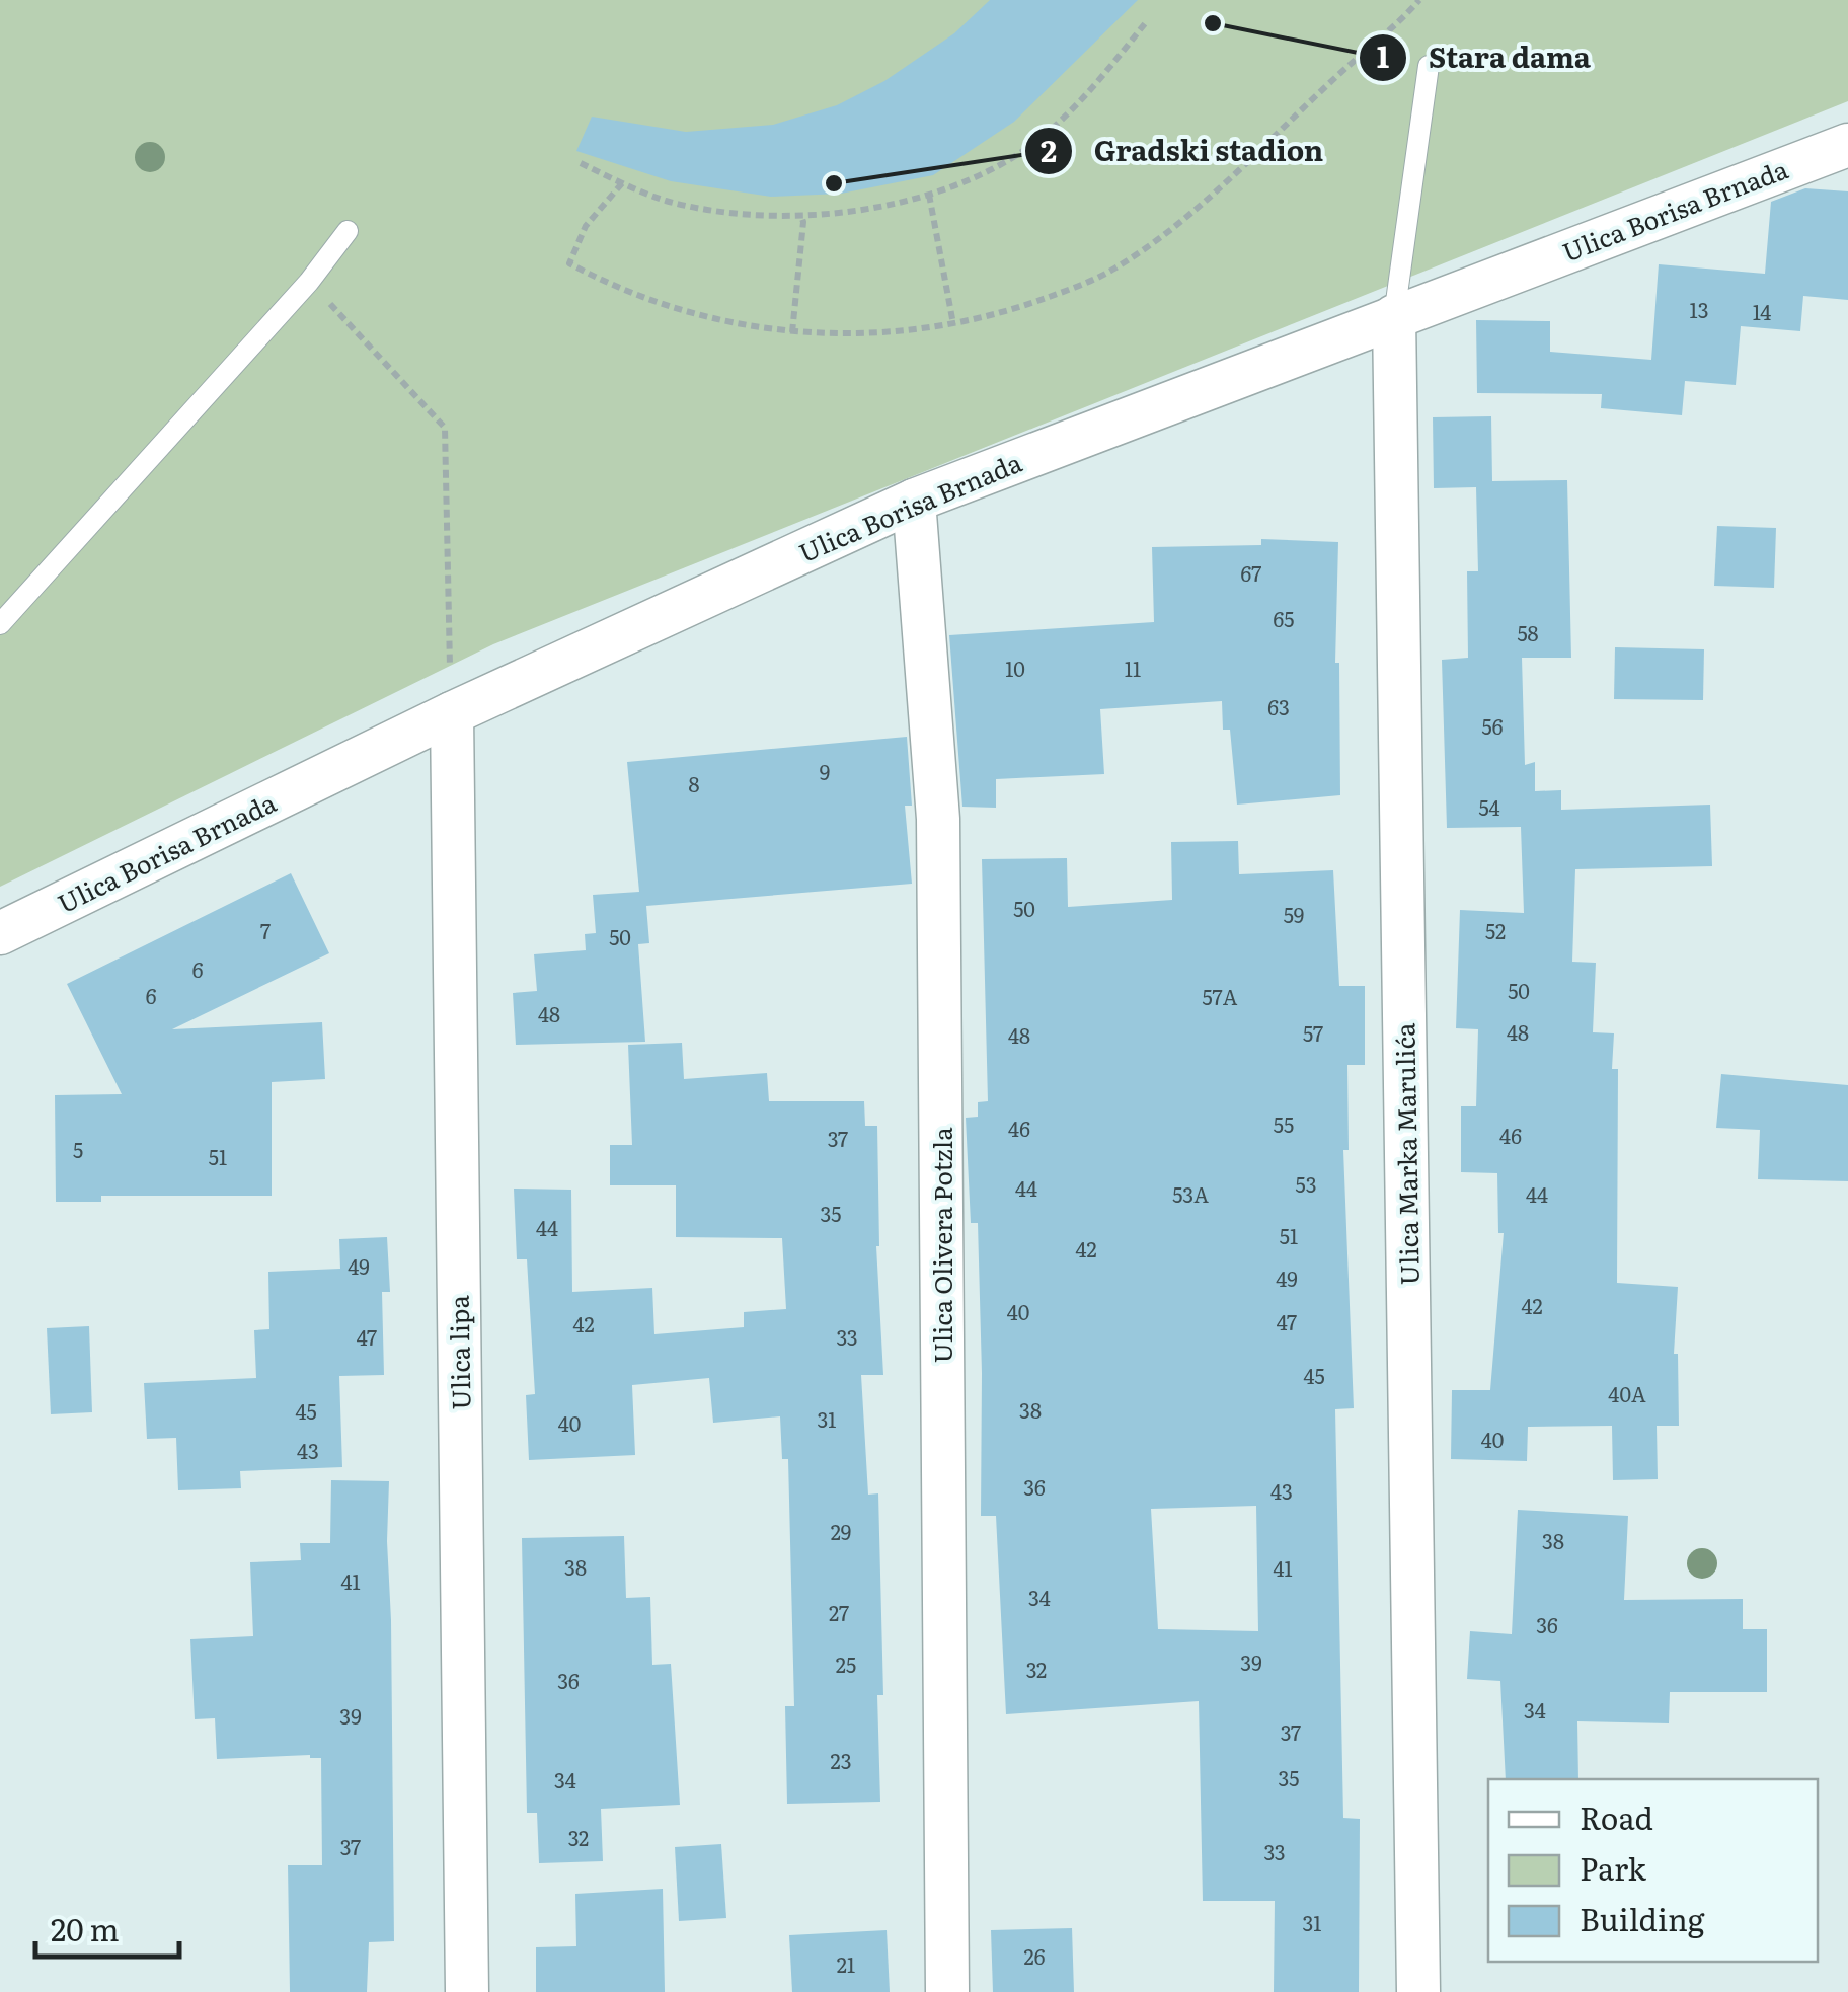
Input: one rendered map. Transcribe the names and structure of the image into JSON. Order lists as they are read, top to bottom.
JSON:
{
  "streets": {
    "street": [
      "Ulica Borisa Brnada",
      "Ulica Marka Marulića",
      "Ulica Olivera Potzla",
      "Ulica lipa"
    ]
  },
  "crossings": [
    ["Ulica Borisa Brnada", "Ulica Marka Marulića"],
    ["Ulica Borisa Brnada", "Ulica Olivera Potzla"],
    ["Ulica Borisa Brnada", "Ulica lipa"]
  ],
  "places": ["Stara dama", "Gradski stadion"],
  "house_numbers": [
    "13",
    "14",
    "67",
    "65",
    "58",
    "10",
    "11",
    "63",
    "56",
    "9",
    "8",
    "54",
    "50",
    "59",
    "7",
    "52",
    "50",
    "6",
    "50",
    "6",
    "57A",
    "48",
    "48",
    "57",
    "48",
    "55",
    "46",
    "46",
    "37",
    "5",
    "51",
    "53",
    "44",
    "53A",
    "44",
    "35",
    "44",
    "51",
    "42",
    "49",
    "49",
    "42",
    "40",
    "47",
    "42",
    "47",
    "33",
    "45",
    "40A",
    "38",
    "45",
    "31",
    "40",
    "40",
    "43",
    "36",
    "43",
    "29",
    "38",
    "38",
    "41",
    "41",
    "34",
    "27",
    "36",
    "39",
    "25",
    "32",
    "36",
    "34",
    "39",
    "37",
    "23",
    "35",
    "34",
    "32",
    "37",
    "33",
    "31",
    "26",
    "21"
  ],
  "legend": ["Road", "Park", "Building"],
  "scale_bar": "20 m"
}
